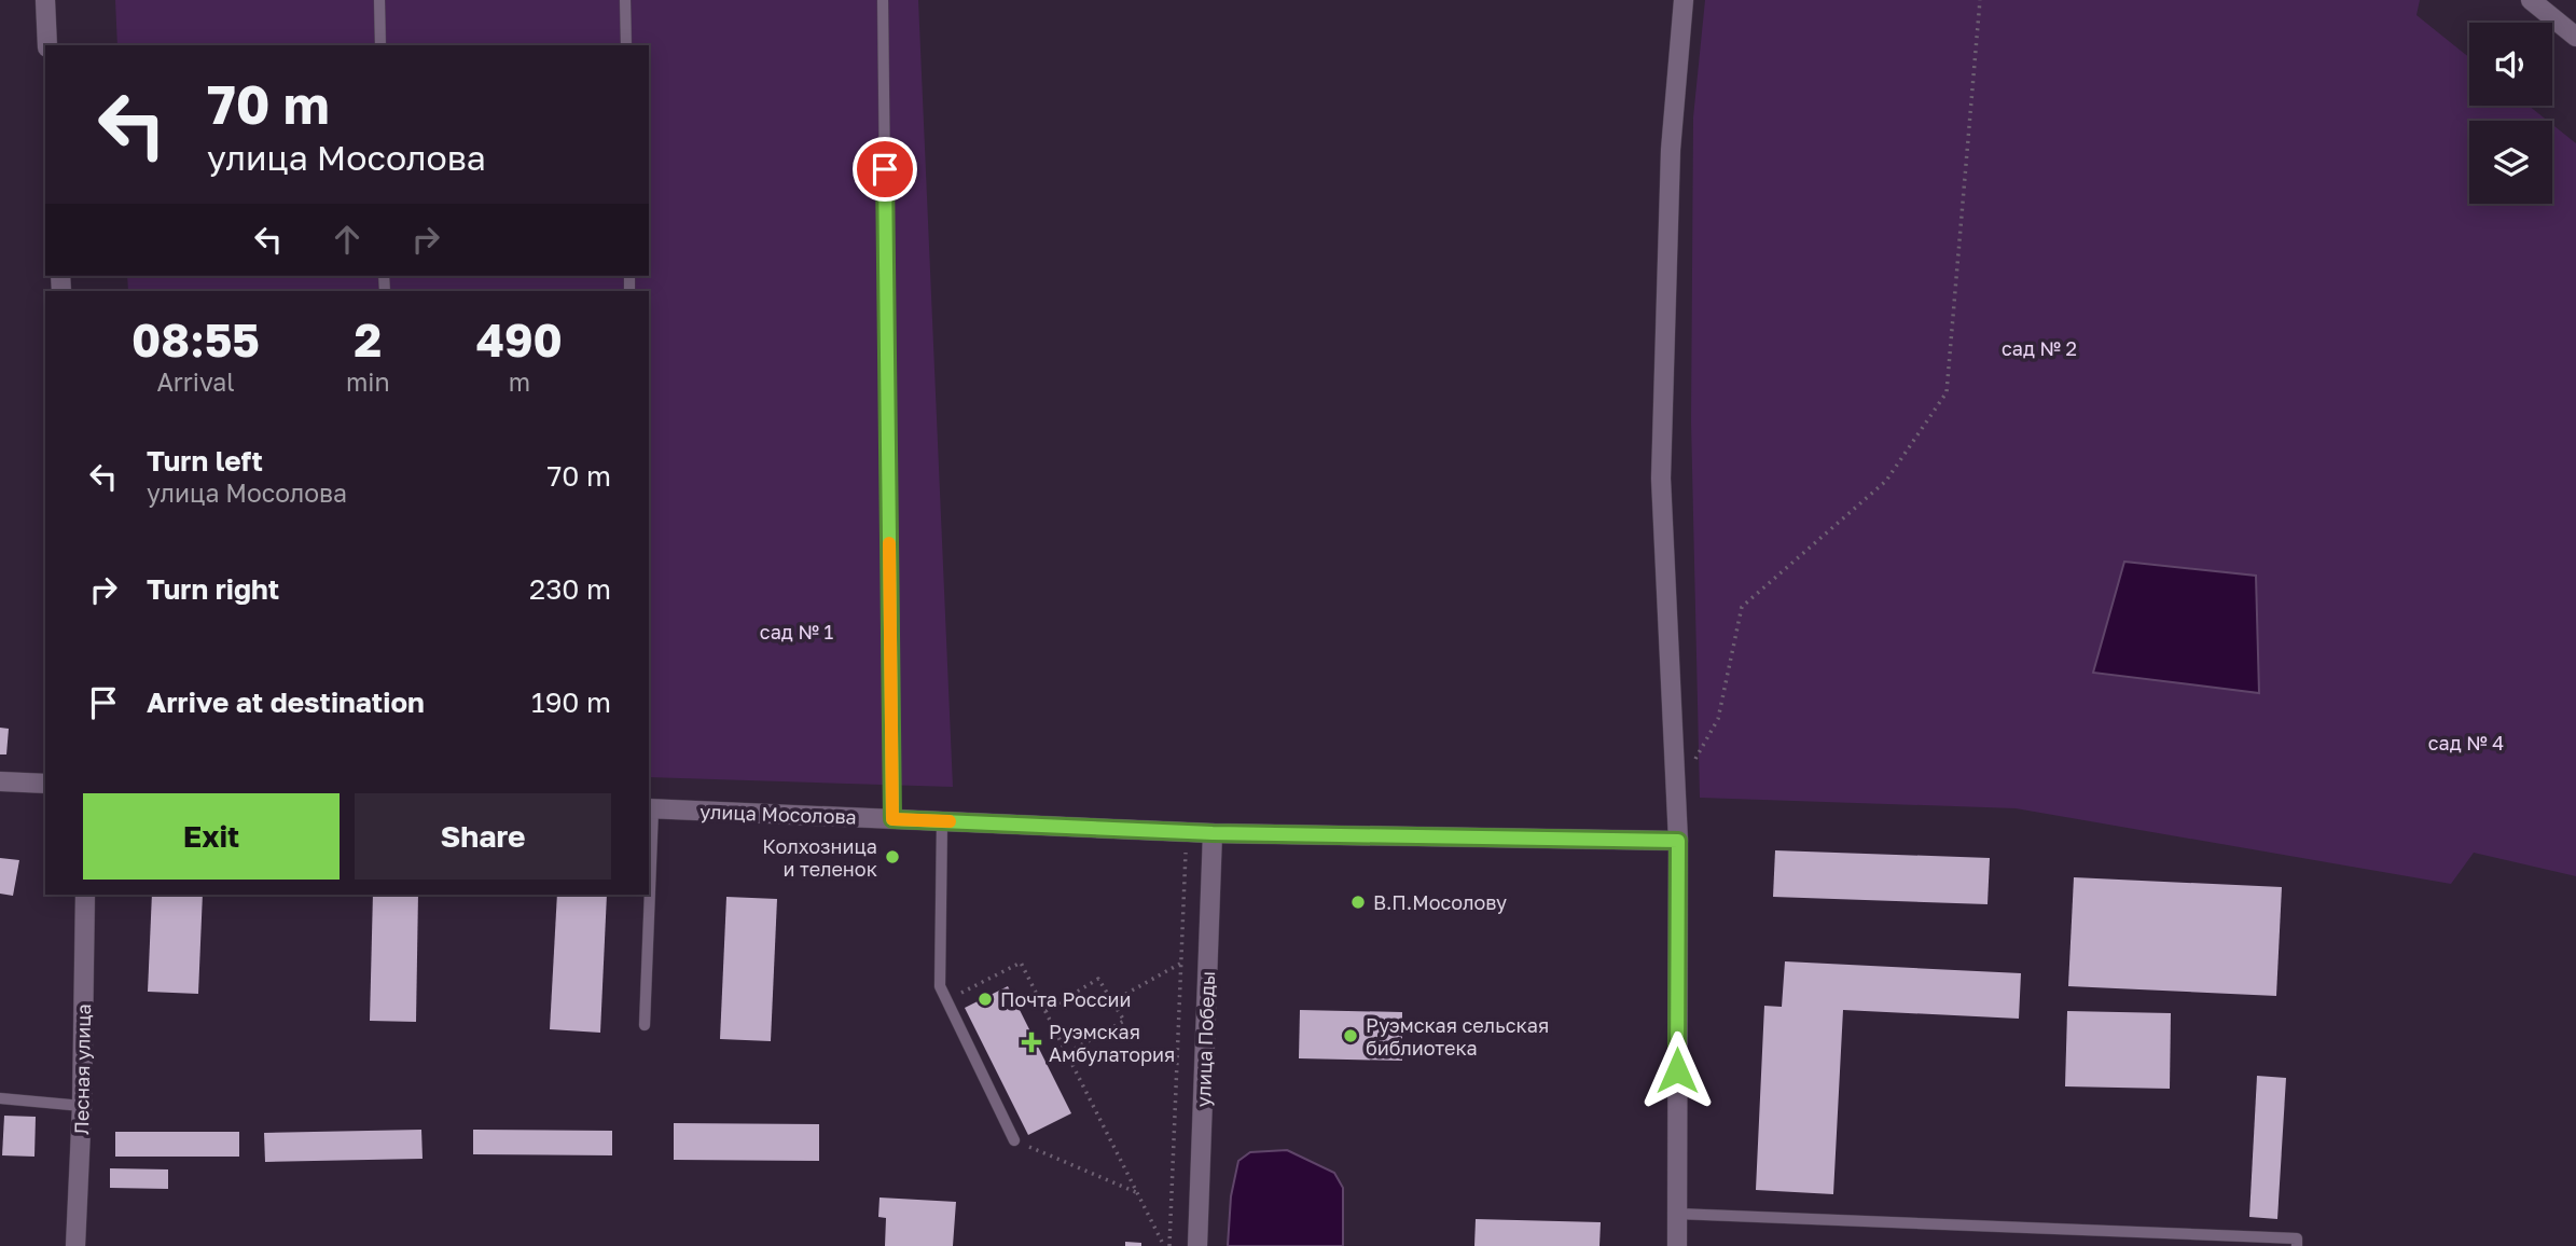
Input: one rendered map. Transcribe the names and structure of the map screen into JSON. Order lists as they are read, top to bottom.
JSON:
{
  "streets": {
    "street": ["улица Мосолова", "улица Победы", "Лесная улица"]
  },
  "crossings": [
    ["улица Мосолова", "улица Победы"]
  ],
  "parks": ["сад № 2", "сад № 1", "сад № 4"],
  "places": {
    "other": [
      "Колхозница и теленок",
      "В.П.Мосолову",
      "Почта России",
      "Руэмская сельская библиотека"
    ],
    "health": ["Руэмская Амбулатория"]
  },
  "page": {
    "turn": ["70 m", "улица Мосолова"],
    "eta": [
      "08:55",
      "Arrival",
      "2",
      "min",
      "490",
      "m"
    ],
    "list": [
      {
        "name": "Turn left",
        "note": "улица Мосолова",
        "value": "70 m"
      },
      {
        "name": "Turn right",
        "value": "230 m"
      },
      {
        "name": "Arrive at destination",
        "value": "190 m"
      }
    ],
    "buttons": ["Exit", "Share"]
  }
}
